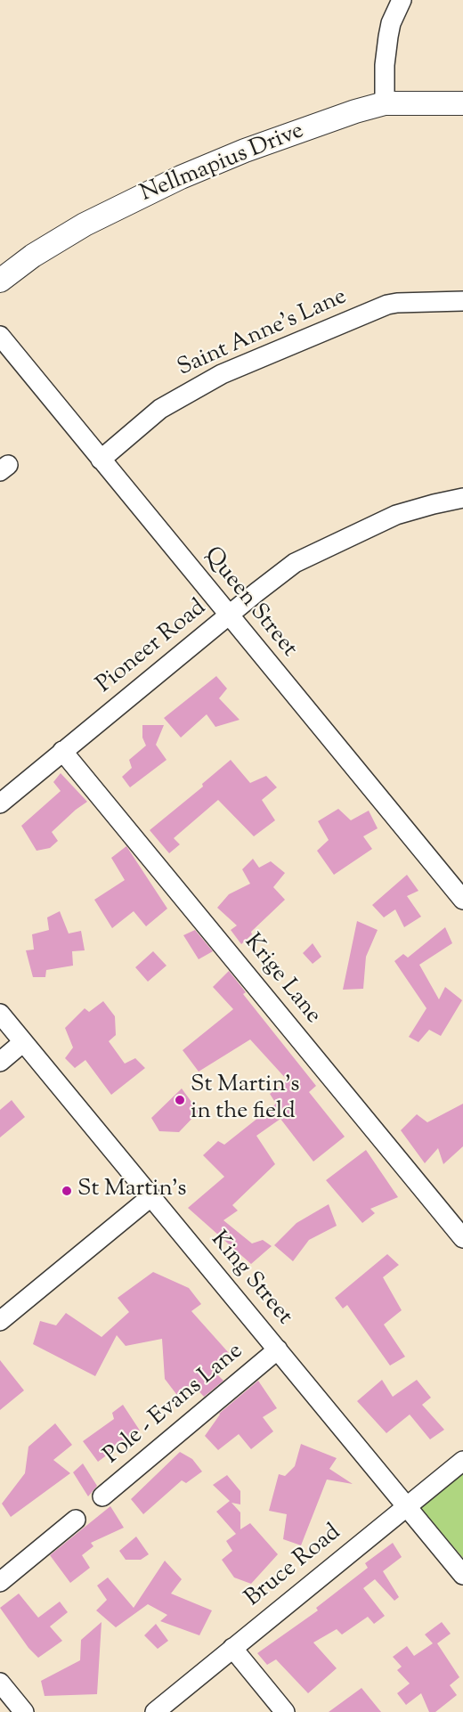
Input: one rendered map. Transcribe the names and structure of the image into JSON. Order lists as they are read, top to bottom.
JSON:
{
  "streets": {
    "main road": ["Nellmapius Drive"],
    "street": [
      "Saint Anne's Lane",
      "Queen Street",
      "Pioneer Road",
      "Krige Lane",
      "King Street",
      "Pole - Evans Lane",
      "Bruce Road"
    ]
  },
  "crossings": [
    ["Saint Anne's Lane", "Queen Street"],
    ["Queen Street", "Pioneer Road"],
    ["Pioneer Road", "Krige Lane"],
    ["King Street", "Pole - Evans Lane"],
    ["King Street", "Bruce Road"]
  ],
  "places": ["St Martin's in the field", "St Martin's"]
}
